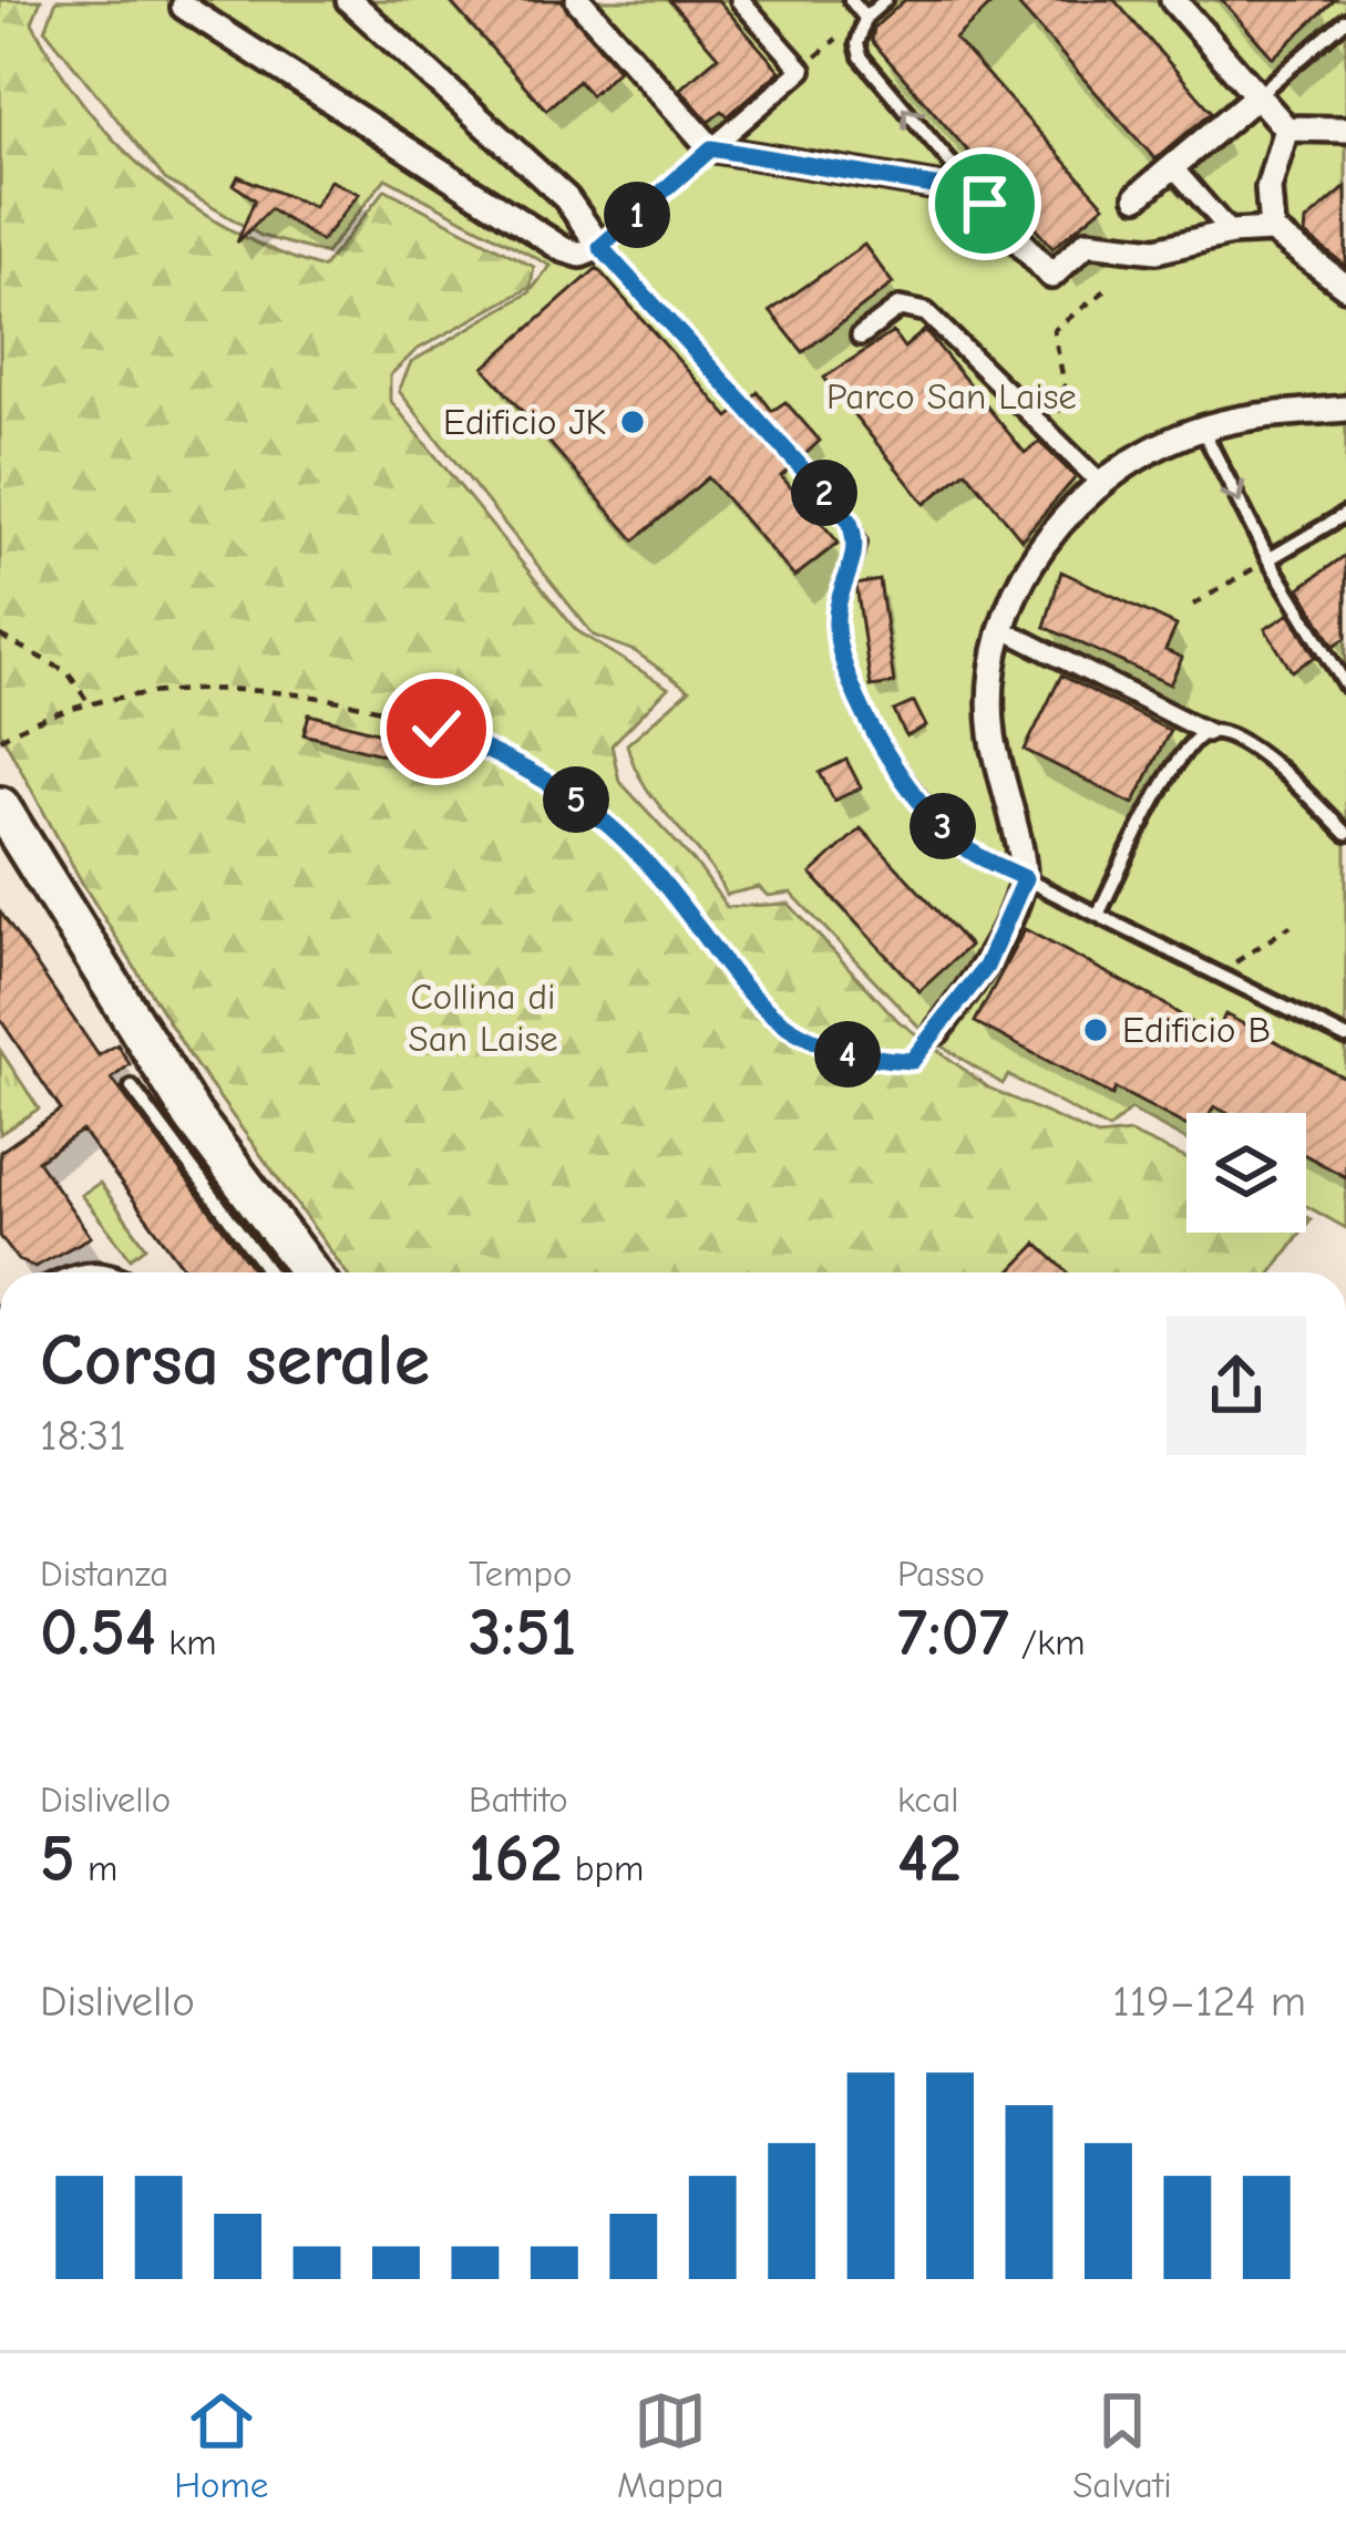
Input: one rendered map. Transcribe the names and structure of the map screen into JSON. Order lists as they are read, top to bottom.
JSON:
{
  "parks": ["Parco San Laise", "Collina di San Laise"],
  "places": ["Edificio JK", "Edificio B"],
  "page": {
    "pins": [
      "1",
      "2",
      "5",
      "3",
      "4"
    ],
    "heading": ["Corsa serale", "18:31"],
    "stats": [
      ["Distanza", "0.54 km"],
      ["Tempo", "3:51"],
      ["Passo", "7:07 /km"],
      ["Dislivello", "5 m"],
      ["Battito", "162 bpm"],
      ["kcal", "42"]
    ],
    "chart": ["Dislivello", "119–124 m"],
    "tabs": ["Home", "Mappa", "Salvati"]
  }
}
